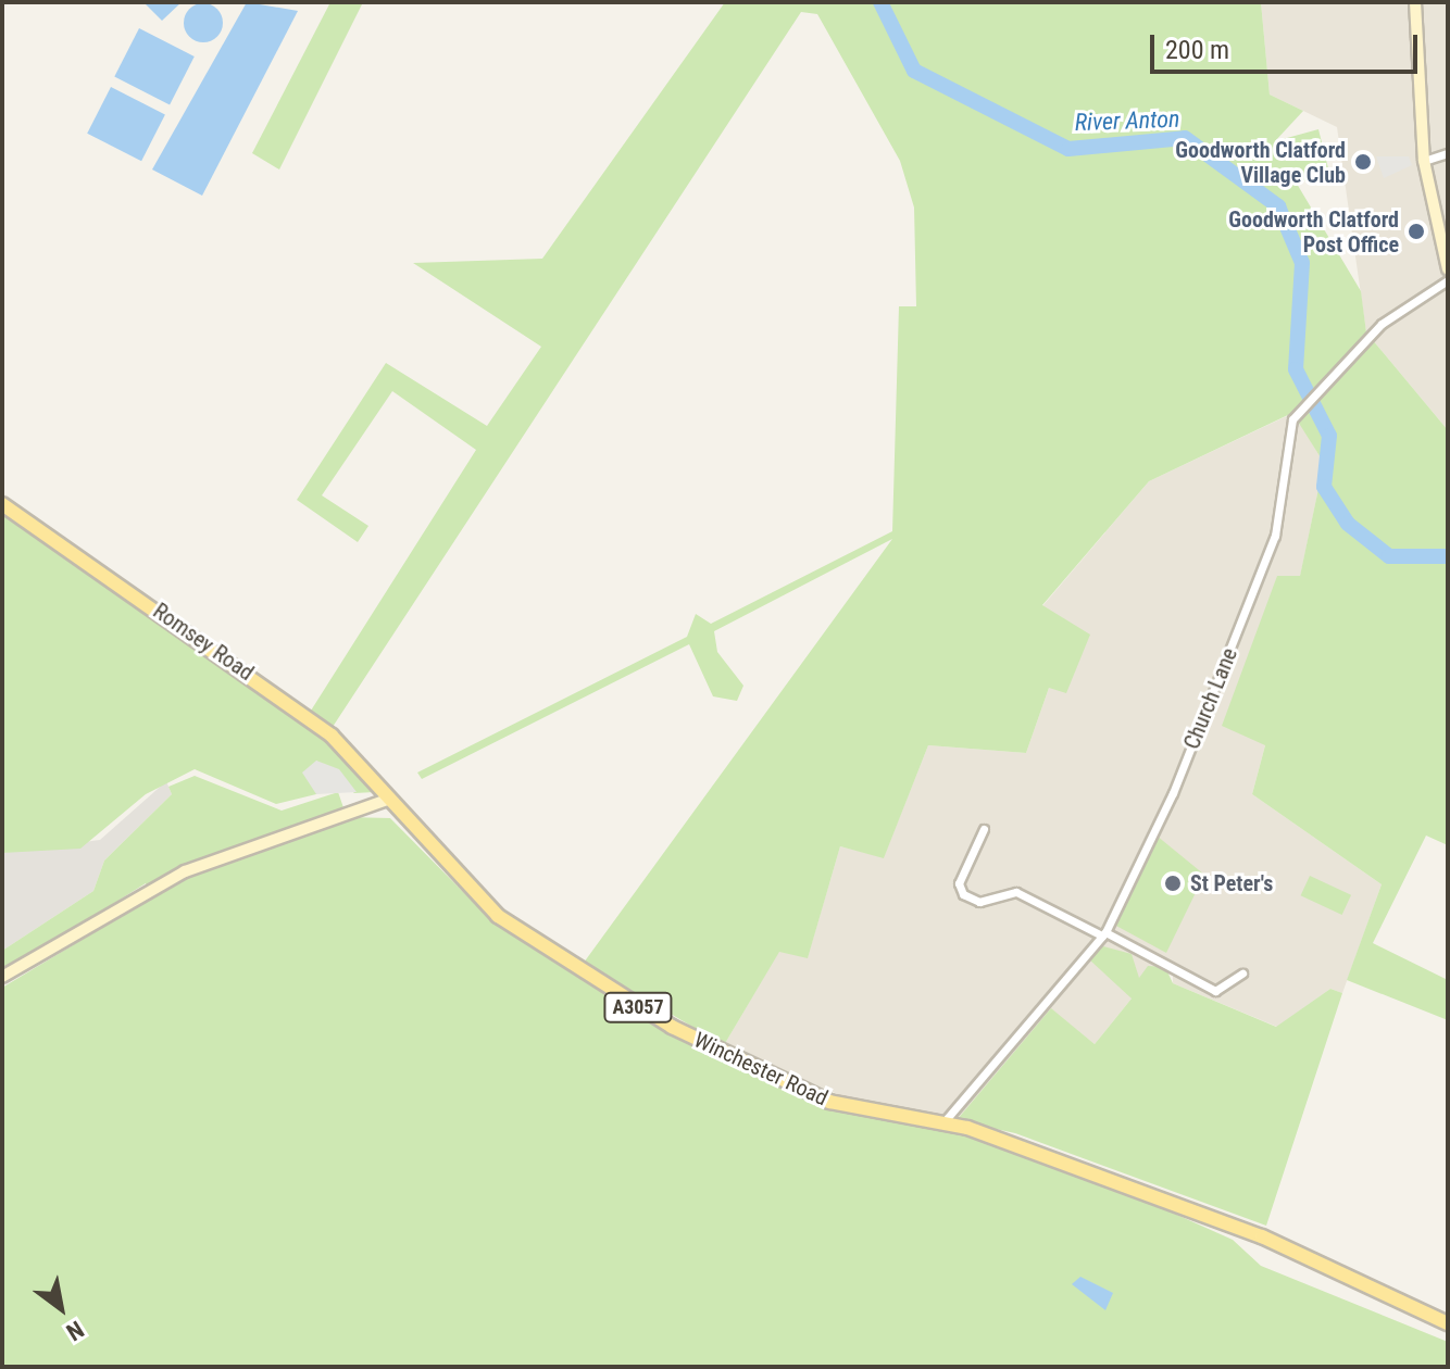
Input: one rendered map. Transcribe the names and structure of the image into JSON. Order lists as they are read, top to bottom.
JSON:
{
  "streets": {
    "main road": ["Romsey Road", "A3057", "Winchester Road"],
    "street": ["Church Lane"]
  },
  "crossings": [
    ["Romsey Road", "Winchester Road"],
    ["Church Lane", "Winchester Road"]
  ],
  "water": ["River Anton"],
  "places": ["Goodworth Clatford Village Club", "Goodworth Clatford Post Office", "St Peter's"],
  "scale_bar": "200 m",
  "north": "bottom right"
}
